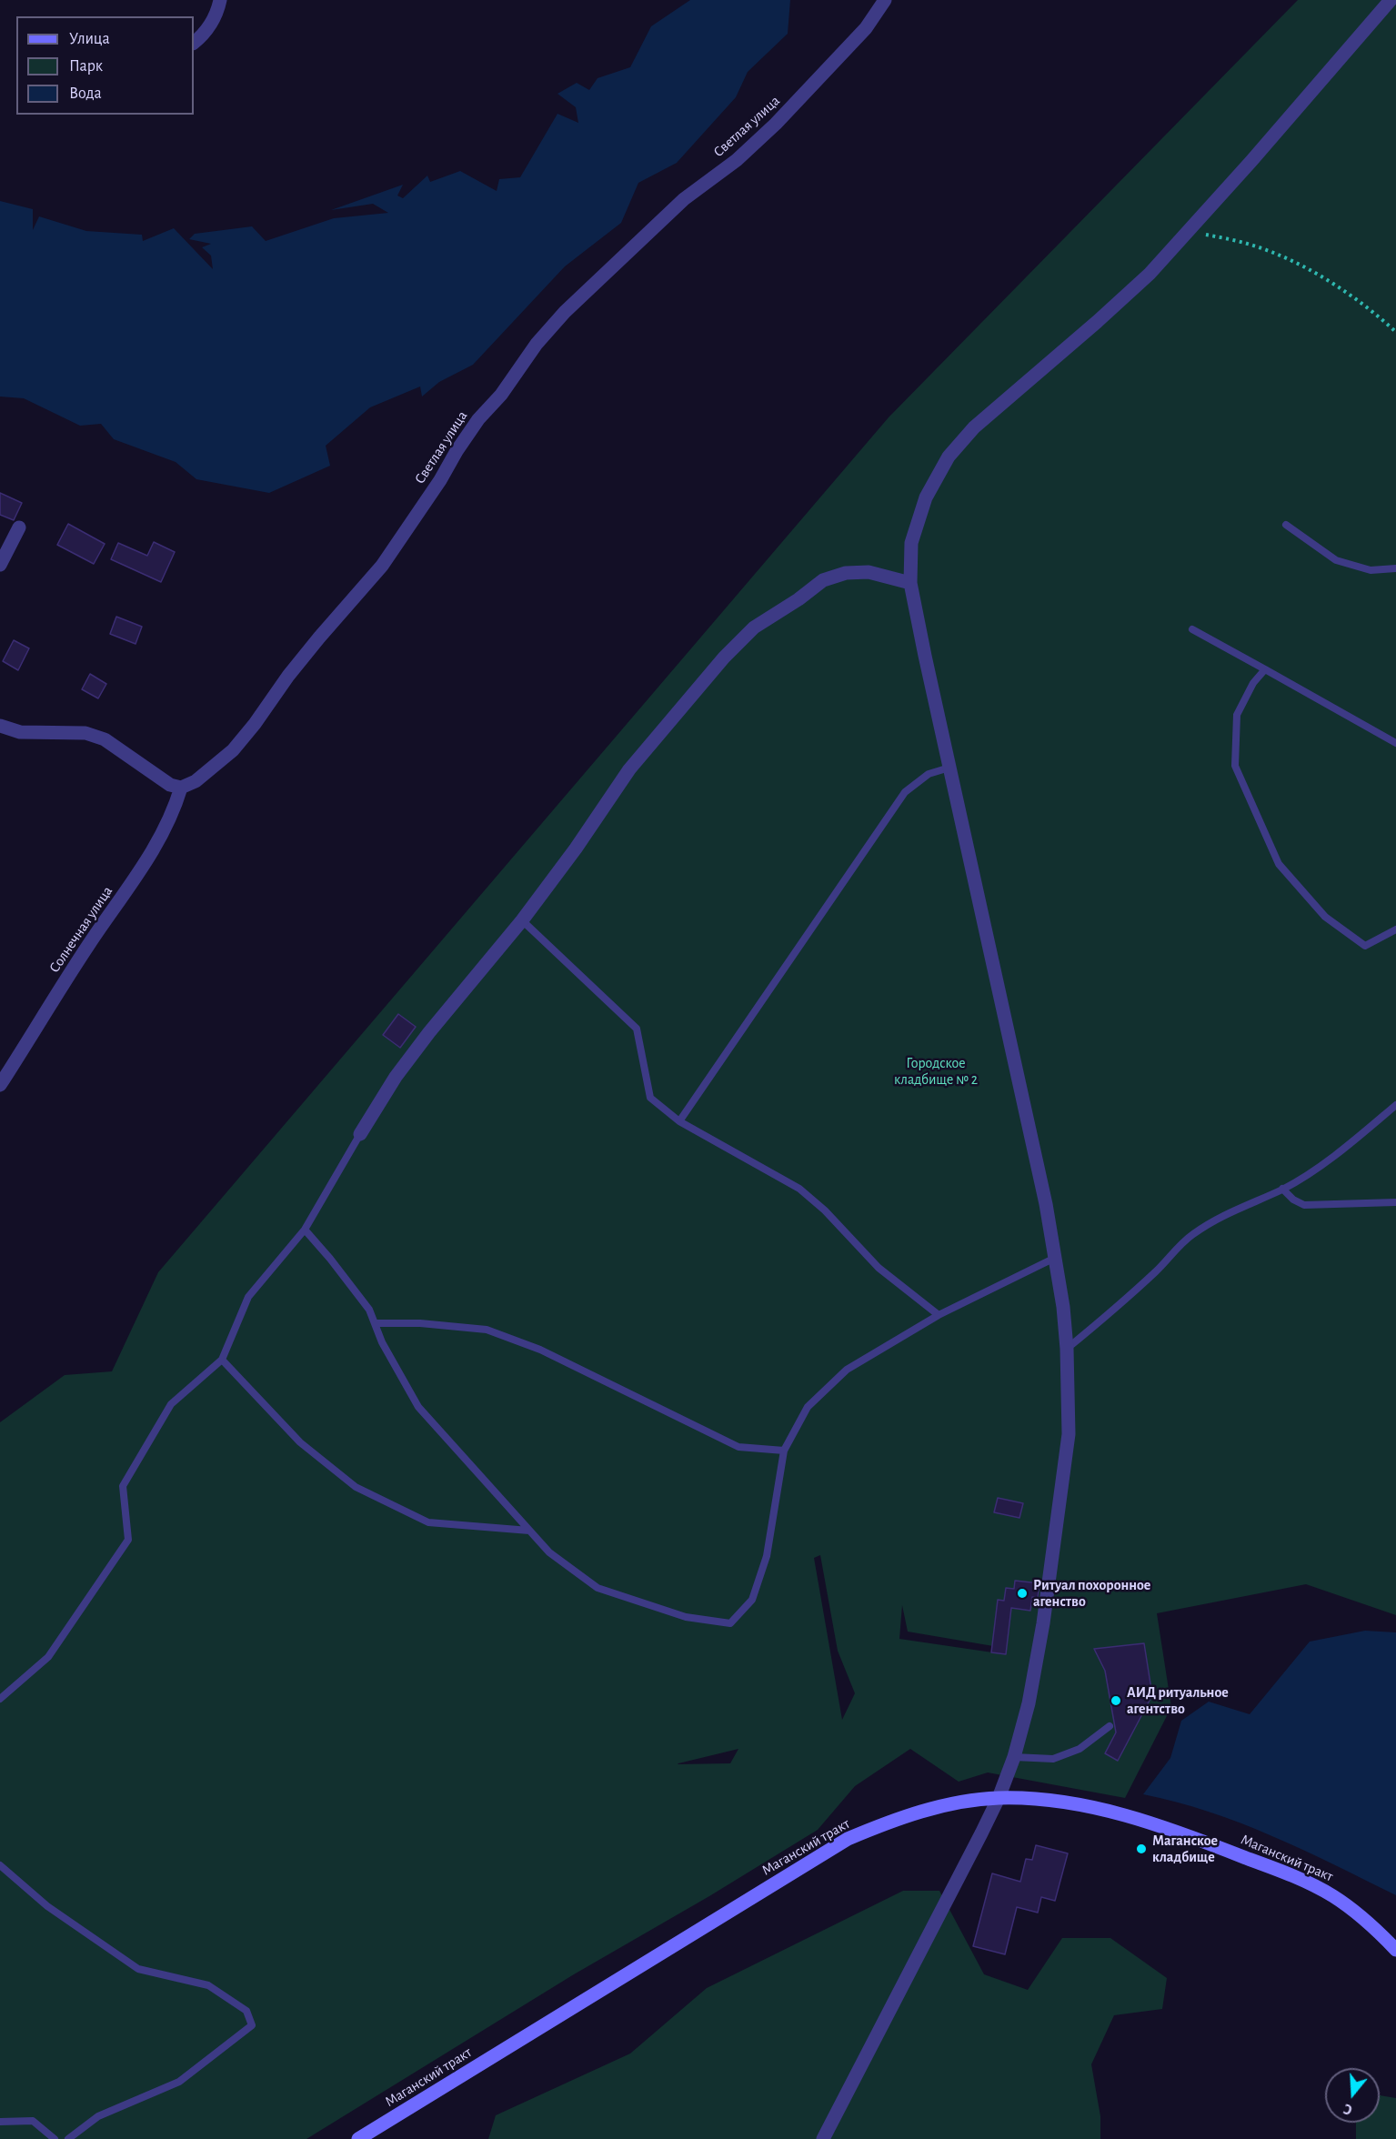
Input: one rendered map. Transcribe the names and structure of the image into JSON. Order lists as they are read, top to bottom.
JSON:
{
  "streets": {
    "main road": ["Маганский тракт"],
    "street": ["Светлая улица", "Солнечная улица"]
  },
  "crossings": [
    ["Светлая улица", "Солнечная улица"]
  ],
  "parks": ["Городское кладбище № 2"],
  "places": ["Ритуал похоронное агенство", "АИД ритуальное агентство", "Маганское кладбище"],
  "legend": ["Улица", "Парк", "Вода"],
  "north": "bottom"
}
